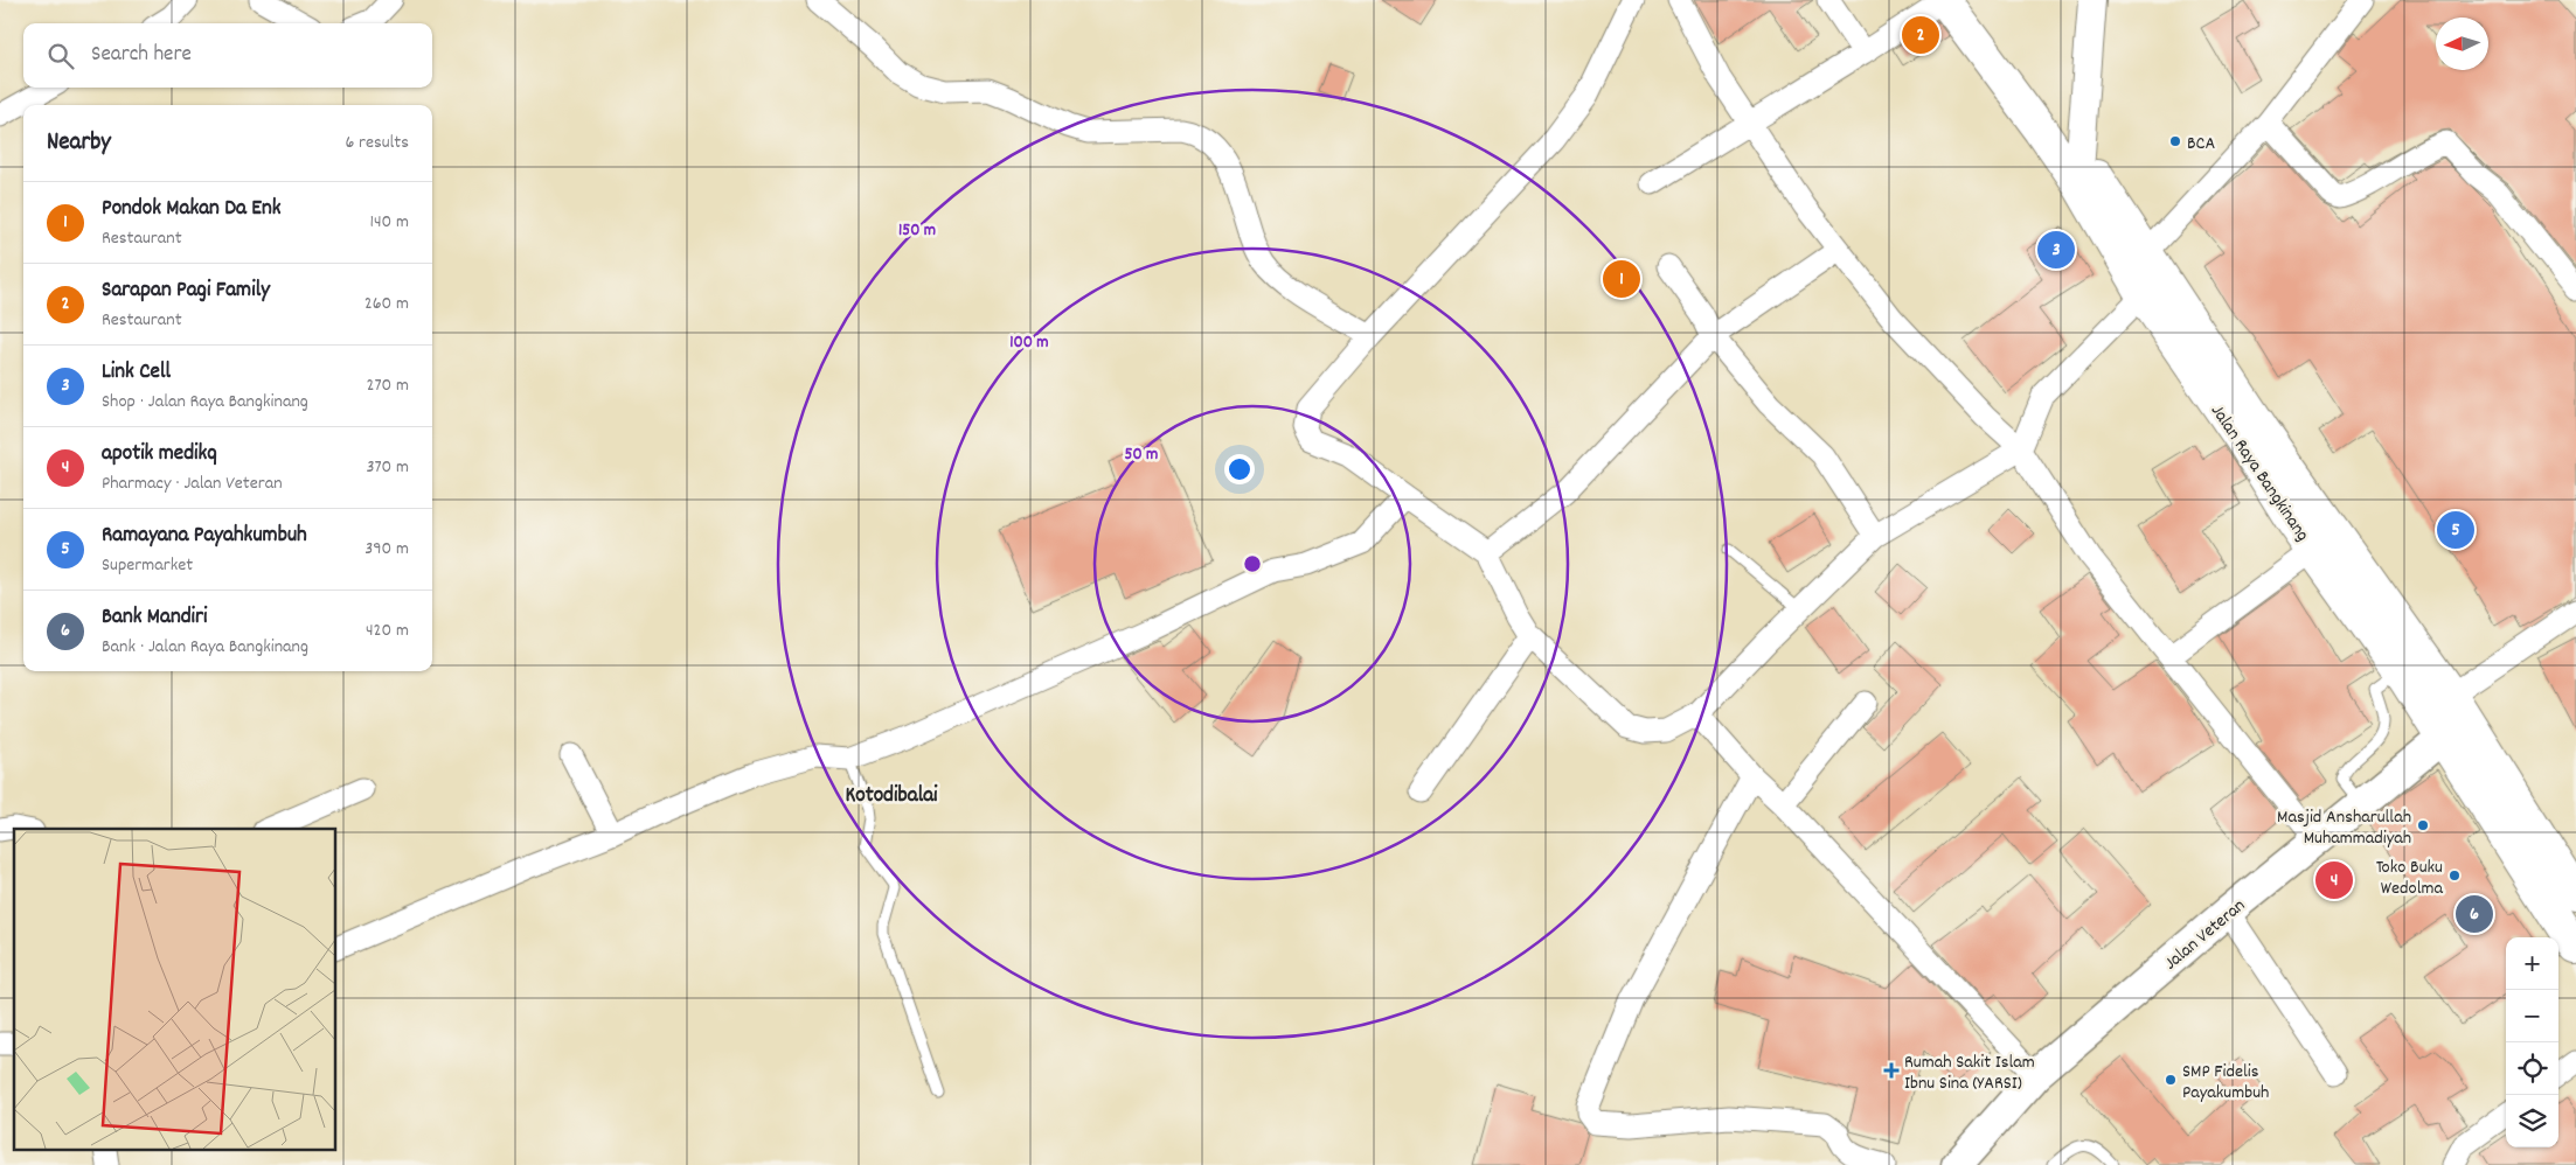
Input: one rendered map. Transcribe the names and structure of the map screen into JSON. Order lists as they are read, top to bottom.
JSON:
{
  "streets": {
    "highway": ["Jalan Raya Bangkinang"],
    "main road": ["Jalan Veteran"]
  },
  "crossings": [
    ["Jalan Raya Bangkinang", "Jalan Veteran"]
  ],
  "districts": ["Kotodibalai"],
  "places": {
    "other": [
      "BCA",
      "Masjid Ansharullah Muhammadiyah",
      "Toko Buku Wedolma",
      "SMP Fidelis Payakumbuh"
    ],
    "health": ["Rumah Sakit Islam Ibnu Sina (YARSI)"]
  },
  "north": "left",
  "page": {
    "pins": [
      "2",
      "3",
      "1",
      "5",
      "4",
      "6"
    ],
    "search": "Search here",
    "heading": ["Nearby", "6 results"],
    "list": [
      {
        "mark": "1",
        "name": "Pondok Makan Da Enk",
        "note": "Restaurant",
        "value": "140 m"
      },
      {
        "mark": "2",
        "name": "Sarapan Pagi Family",
        "note": "Restaurant",
        "value": "260 m"
      },
      {
        "mark": "3",
        "name": "Link Cell",
        "note": "Shop · Jalan Raya Bangkinang",
        "value": "270 m"
      },
      {
        "mark": "4",
        "name": "apotik medikq",
        "note": "Pharmacy · Jalan Veteran",
        "value": "370 m"
      },
      {
        "mark": "5",
        "name": "Ramayana Payahkumbuh",
        "note": "Supermarket",
        "value": "390 m"
      },
      {
        "mark": "6",
        "name": "Bank Mandiri",
        "note": "Bank · Jalan Raya Bangkinang",
        "value": "420 m"
      }
    ],
    "map_buttons": ["+", "−"]
  },
  "rings": ["150 m", "100 m", "50 m"]
}
